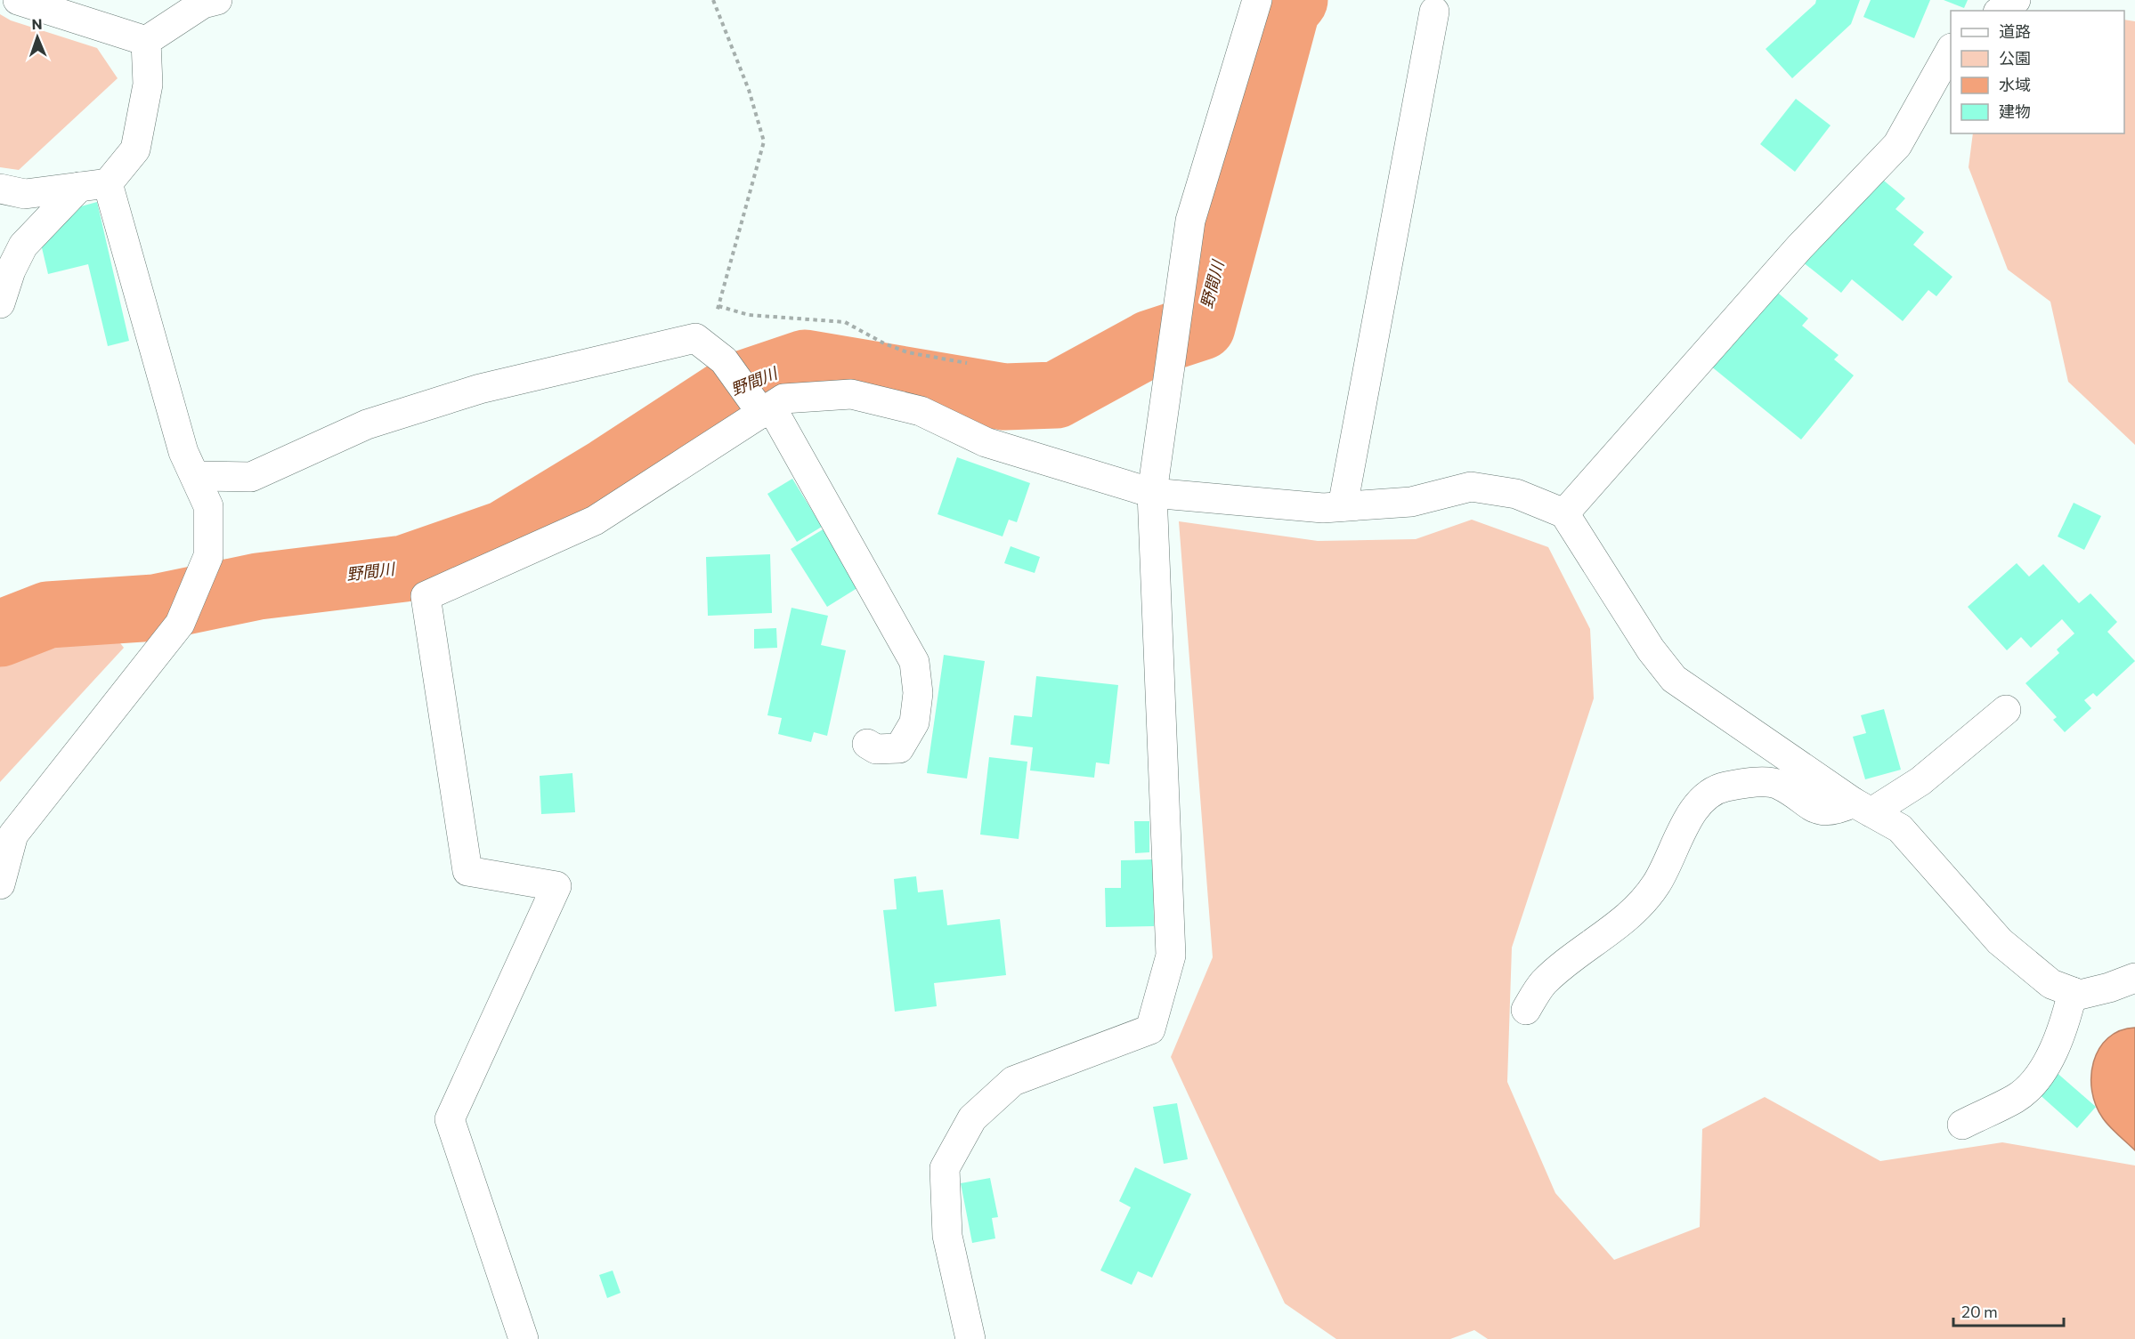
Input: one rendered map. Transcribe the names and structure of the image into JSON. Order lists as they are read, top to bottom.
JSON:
{
  "water": ["野間川"],
  "legend": [
    "道路",
    "公園",
    "水域",
    "建物"
  ],
  "scale_bar": "20 m",
  "north": "top"
}
